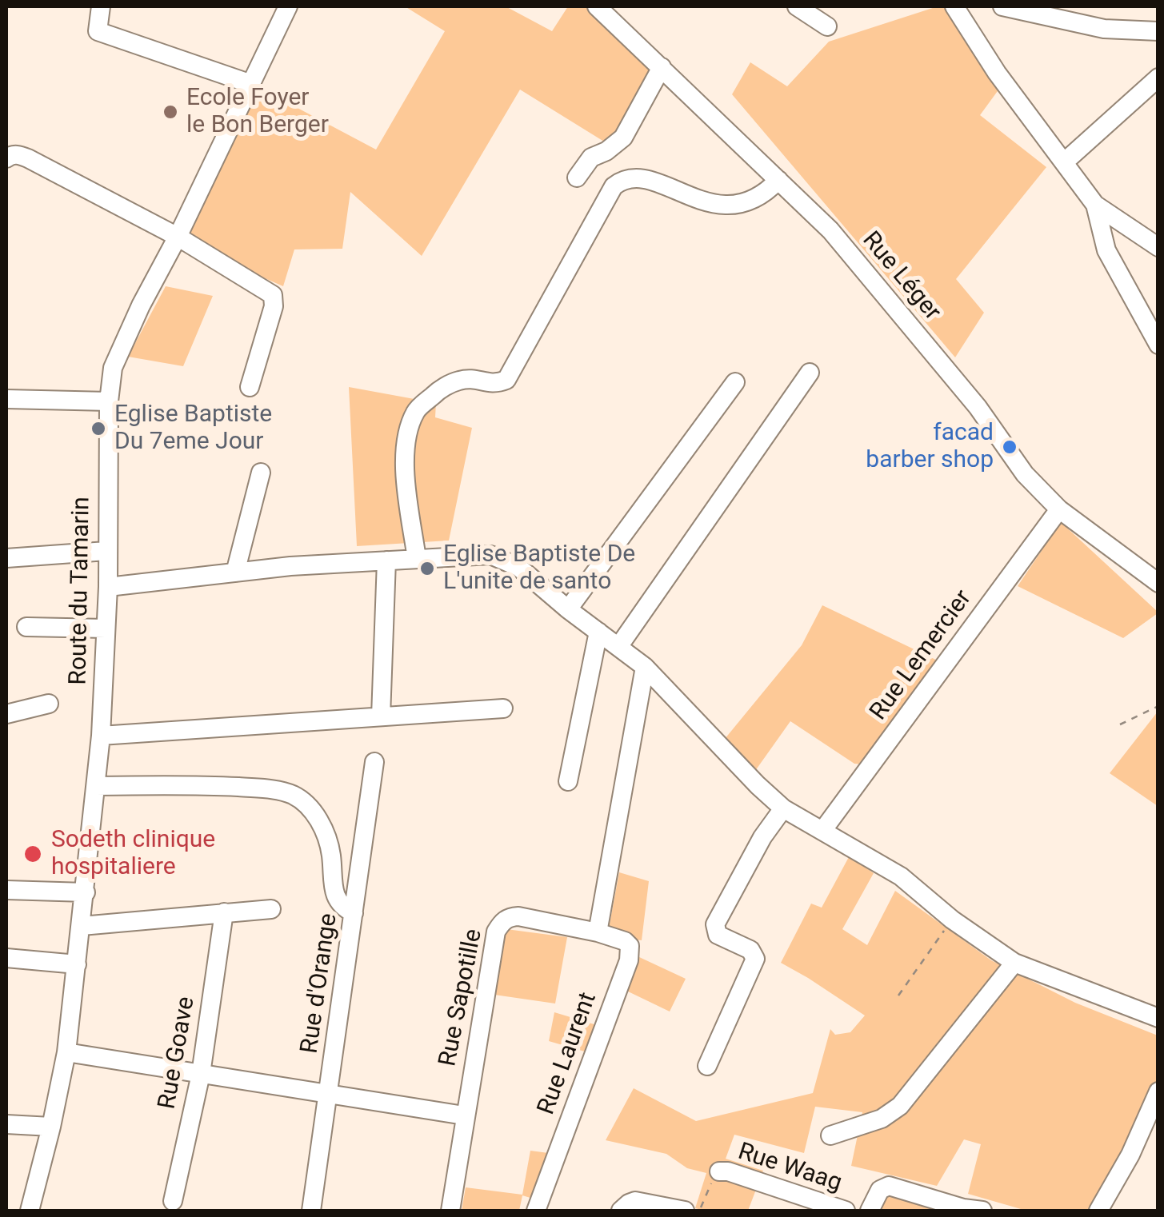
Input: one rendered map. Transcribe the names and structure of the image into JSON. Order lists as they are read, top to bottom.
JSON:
{
  "streets": {
    "street": [
      "Rue Léger",
      "Route du Tamarin",
      "Rue Lemercier",
      "Rue d'Orange",
      "Rue Sapotille",
      "Rue Goave",
      "Rue Laurent",
      "Rue Waag"
    ]
  },
  "crossings": [
    ["Rue Léger", "Rue Lemercier"],
    ["Rue Sapotille", "Rue Laurent"]
  ],
  "places": [
    "Ecole Foyer le Bon Berger",
    "Eglise Baptiste Du 7eme Jour",
    "facad barber shop",
    "Eglise Baptiste De L'unite de santo",
    "Sodeth clinique hospitaliere"
  ]
}
